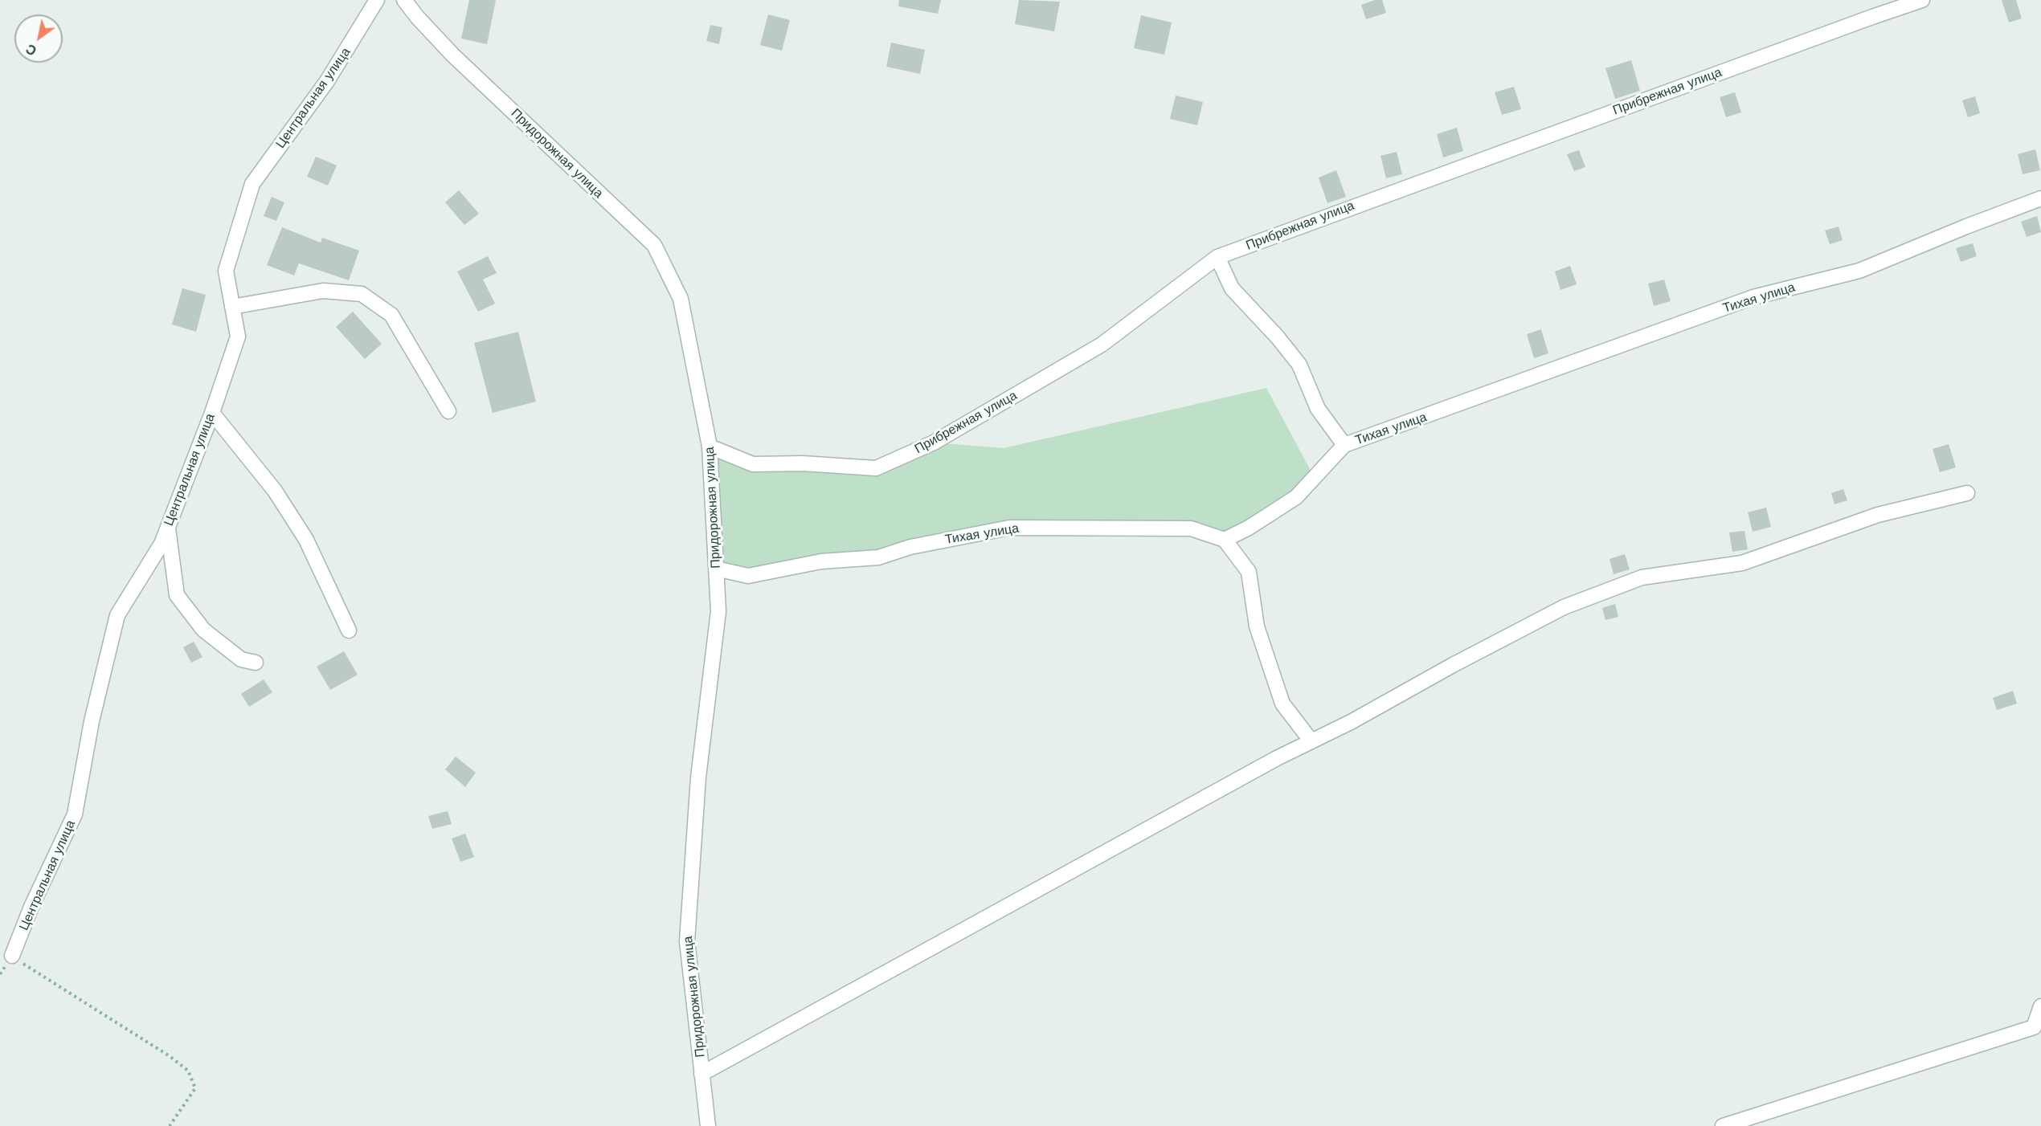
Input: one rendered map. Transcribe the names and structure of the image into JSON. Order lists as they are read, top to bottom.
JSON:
{
  "streets": {
    "street": [
      "Прибрежная улица",
      "Центральная улица",
      "Придорожная улица",
      "Тихая улица"
    ]
  },
  "crossings": [
    ["Прибрежная улица", "Придорожная улица"],
    ["Придорожная улица", "Тихая улица"]
  ],
  "north": "bottom left"
}
